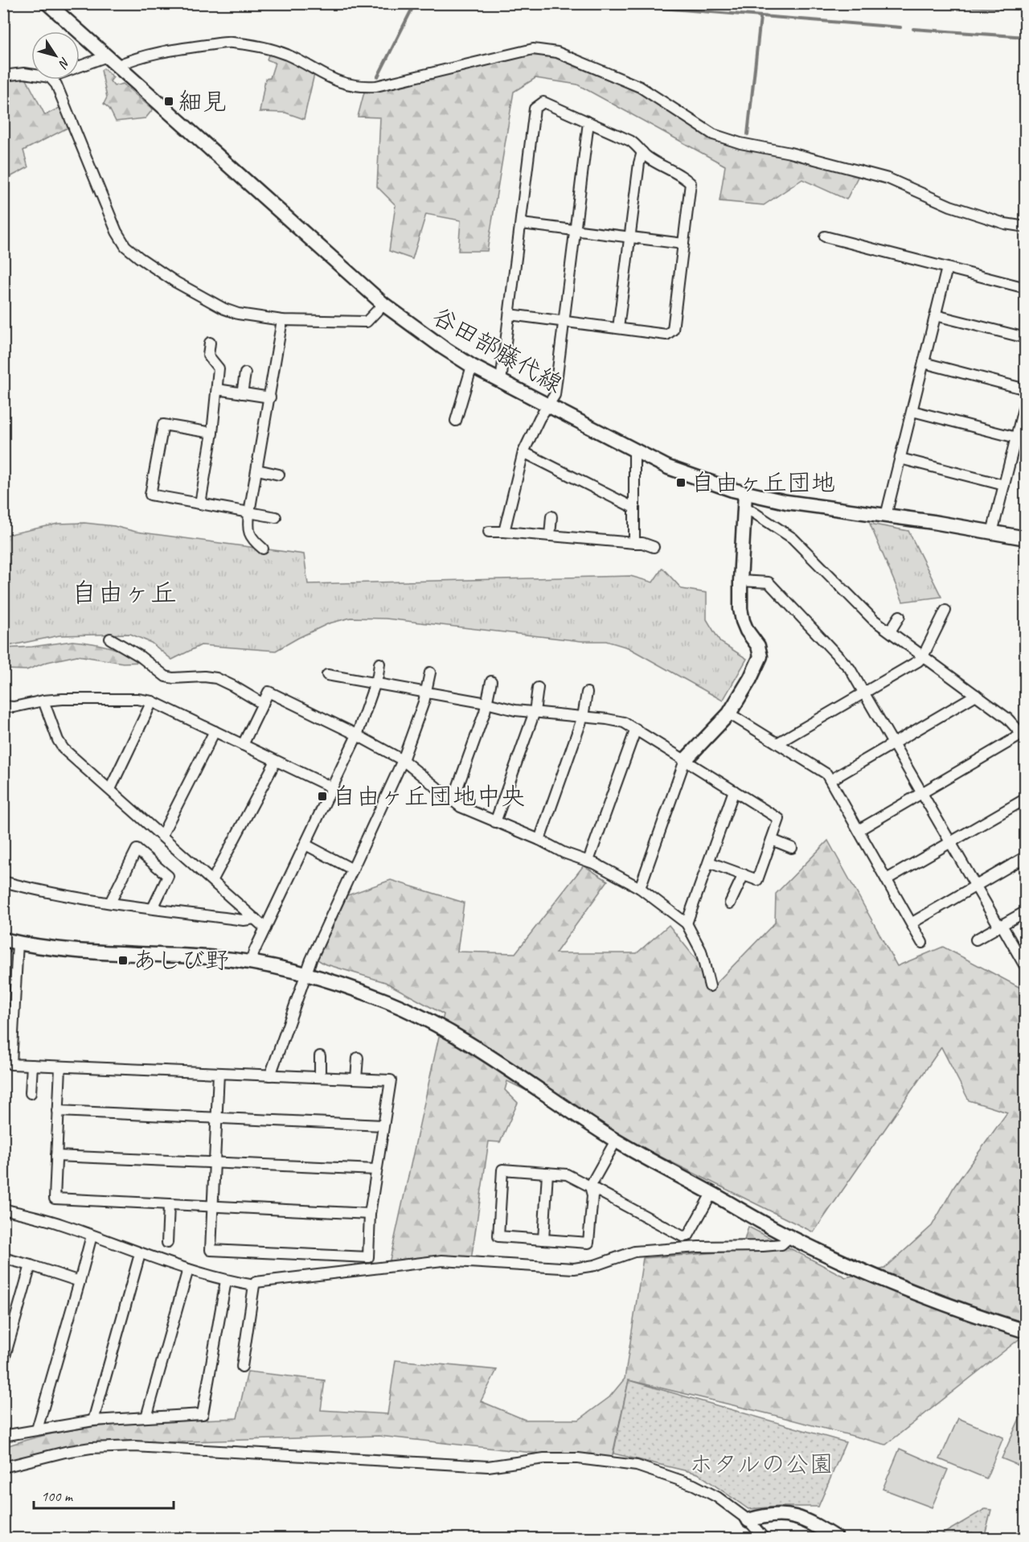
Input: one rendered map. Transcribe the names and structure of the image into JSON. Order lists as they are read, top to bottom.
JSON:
{
  "streets": {
    "street": ["谷田部藤代線"]
  },
  "districts": ["自由ヶ丘"],
  "parks": ["ホタルの公園"],
  "places": {
    "transit": [
      "細見",
      "自由ヶ丘団地",
      "自由ヶ丘団地中央",
      "あしび野"
    ]
  },
  "scale_bar": "100 m",
  "north": "bottom right"
}
